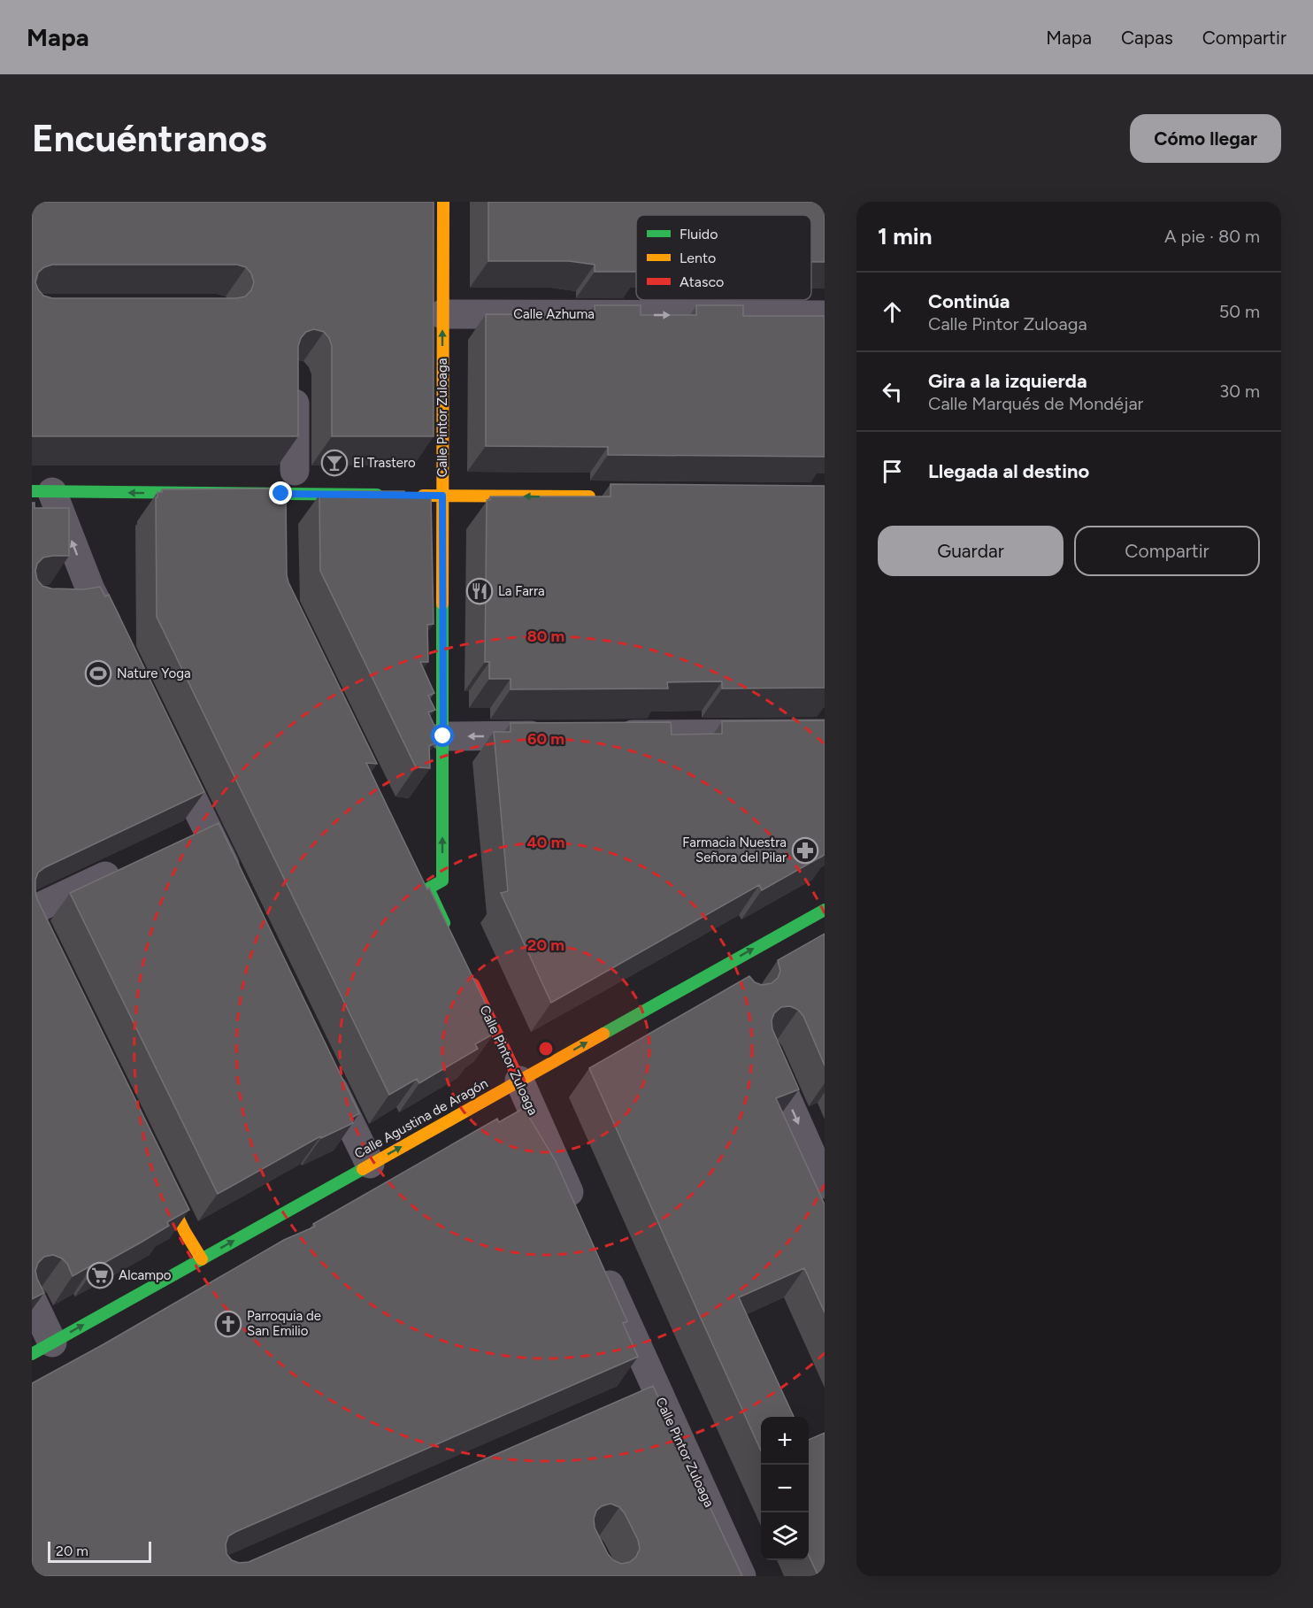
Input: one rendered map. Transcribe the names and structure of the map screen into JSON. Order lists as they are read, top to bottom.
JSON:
{
  "streets": {
    "street": ["Calle Azhuma", "Calle Pintor Zuloaga", "Calle Agustina de Aragón"]
  },
  "crossings": [
    ["Calle Azhuma", "Calle Pintor Zuloaga"],
    ["Calle Pintor Zuloaga", "Calle Agustina de Aragón"]
  ],
  "one_way": ["Calle Agustina de Aragón"],
  "places": {
    "bar": ["El Trastero"],
    "restaurant": ["La Farra"],
    "sports": ["Nature Yoga"],
    "pharmacy": ["Farmacia Nuestra Señora del Pilar"],
    "supermarket": ["Alcampo"],
    "church": ["Parroquia de San Emilio"]
  },
  "legend": ["Fluido", "Lento", "Atasco"],
  "scale_bar": "20 m",
  "page": {
    "header": "Mapa",
    "nav": ["Mapa", "Capas", "Compartir"],
    "buttons": [
      "Cómo llegar",
      ["Guardar", "Compartir"]
    ],
    "title": "Encuéntranos",
    "heading": ["1 min", "A pie · 80 m"],
    "list": [
      ["Continúa", "Calle Pintor Zuloaga", "50 m"],
      ["Gira a la izquierda", "Calle Marqués de Mondéjar", "30 m"],
      "Llegada al destino"
    ],
    "map_buttons": ["+", "−"],
    "scale": "20 m"
  },
  "rings": [
    "80 m",
    "60 m",
    "40 m",
    "20 m"
  ]
}
